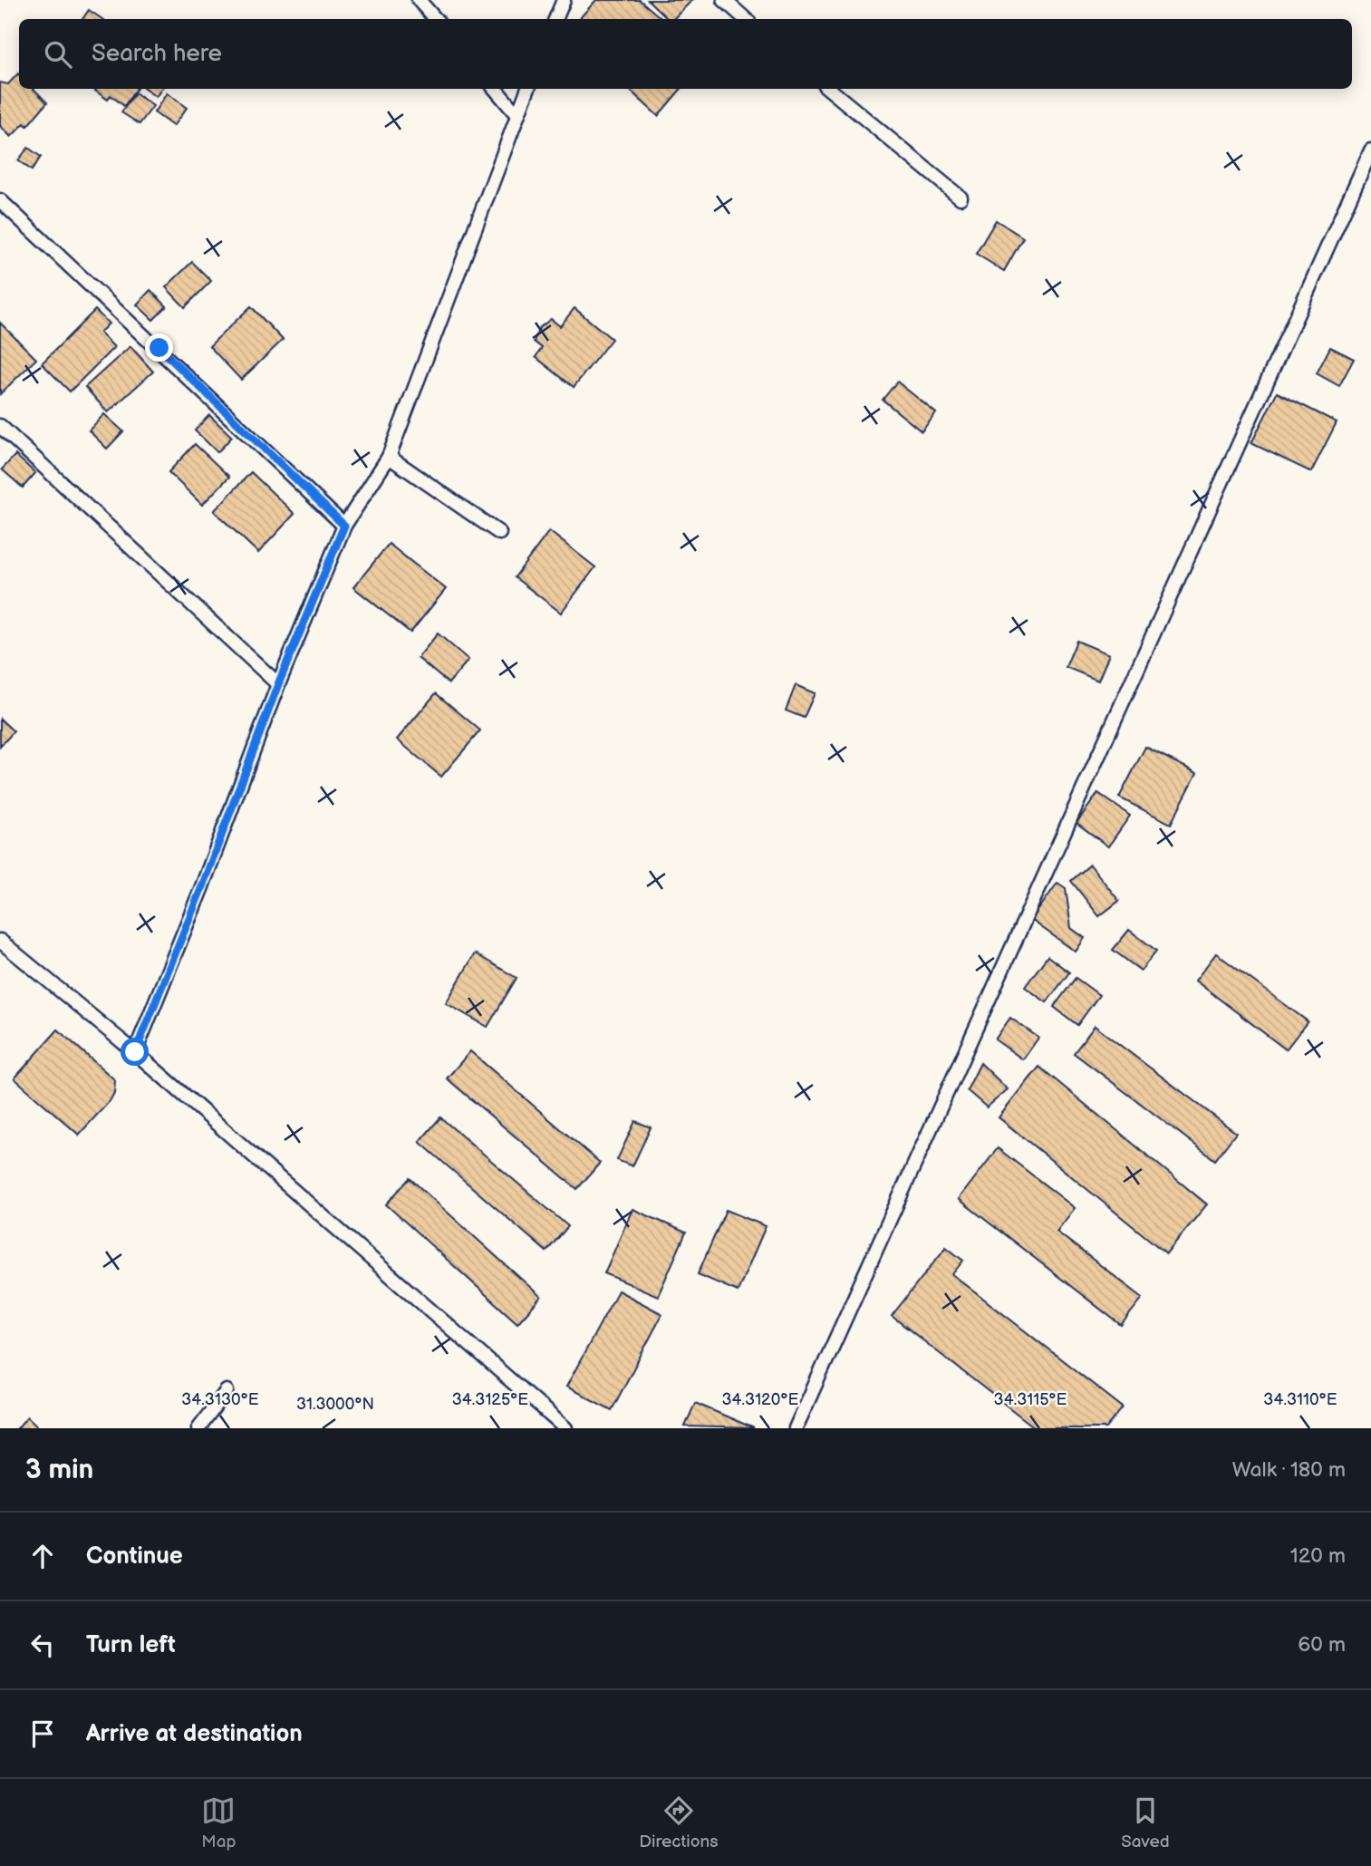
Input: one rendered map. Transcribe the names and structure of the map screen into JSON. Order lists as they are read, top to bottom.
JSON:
{
  "page": {
    "search": "Search here",
    "heading": ["3 min", "Walk · 180 m"],
    "list": [
      ["Continue", "120 m"],
      ["Turn left", "60 m"],
      "Arrive at destination"
    ],
    "nav": ["Map", "Directions", "Saved"]
  },
  "coordinates": [
    "34.3130°E",
    "34.3125°E",
    "34.3120°E",
    "34.3115°E",
    "34.3110°E",
    "31.3000°N"
  ]
}
